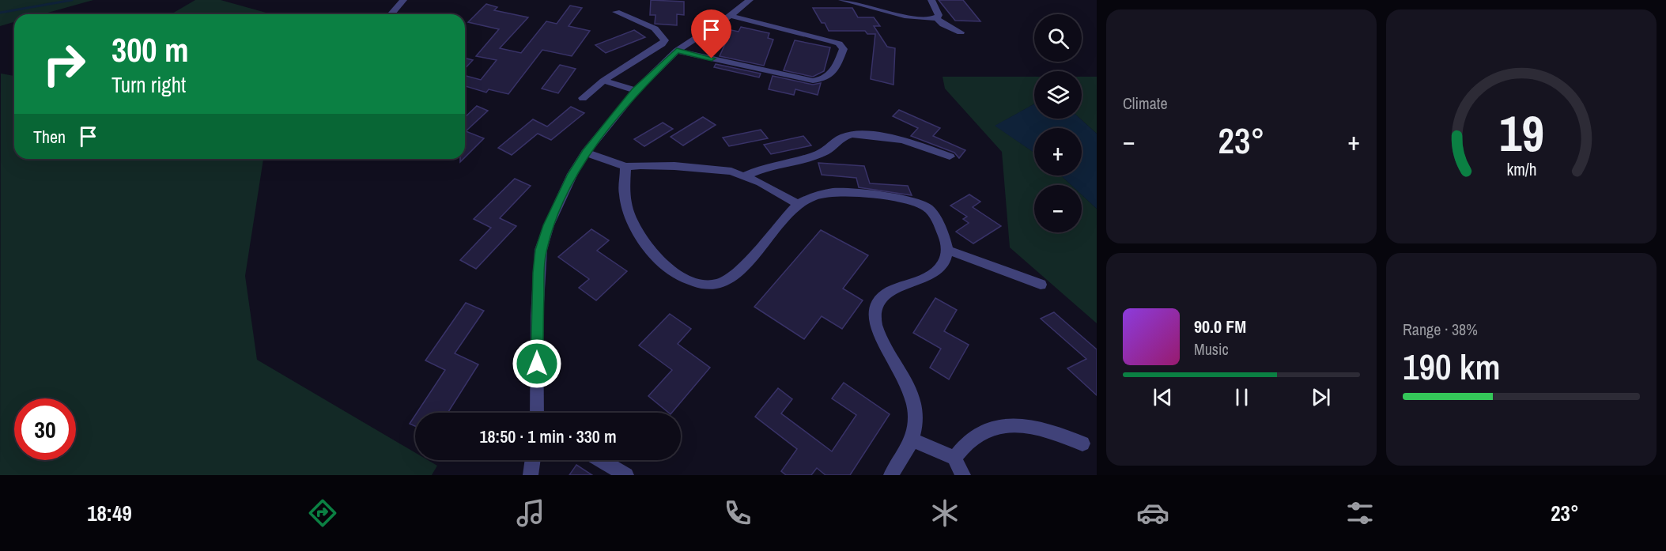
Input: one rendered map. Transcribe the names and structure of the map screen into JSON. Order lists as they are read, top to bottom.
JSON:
{
  "page": {
    "tile": [
      "Climate",
      ["Range · 38%", "190 km"]
    ],
    "map_buttons": ["+", "−"],
    "turn": ["300 m", "Turn right"],
    "then": "Then",
    "heat": ["−", "23°", "+"],
    "song": ["90.0 FM", "Music"],
    "limit": "30",
    "trip": "18:50 · 1 min · 330 m",
    "tabs": ["18:49", "23°"],
    "gauge": ["19", "km/h"]
  }
}
